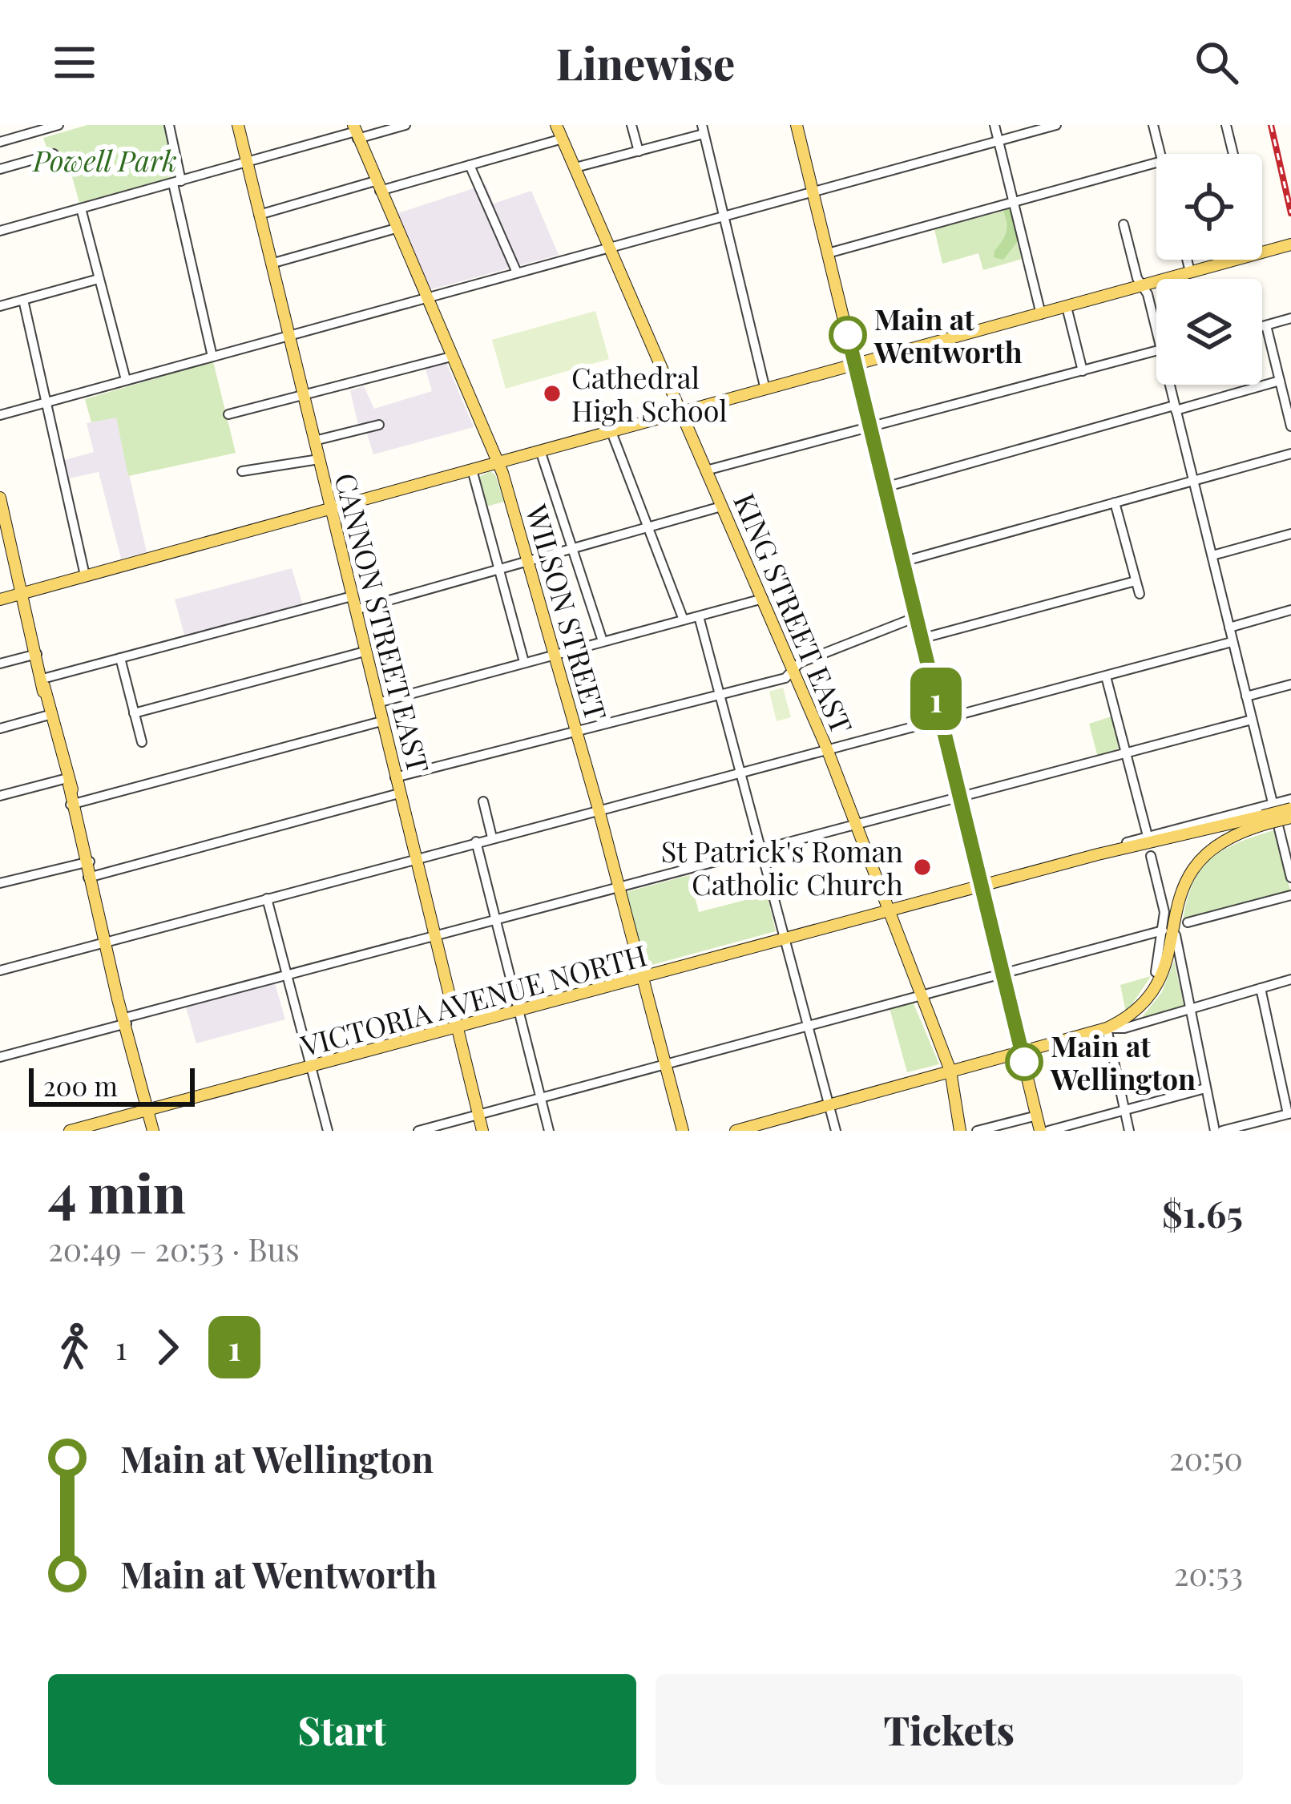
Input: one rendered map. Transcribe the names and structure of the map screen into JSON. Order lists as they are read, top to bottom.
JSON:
{
  "streets": {
    "main road": [
      "WILSON STREET",
      "KING STREET EAST",
      "CANNON STREET EAST",
      "VICTORIA AVENUE NORTH"
    ]
  },
  "crossings": [
    ["WILSON STREET", "VICTORIA AVENUE NORTH"],
    ["KING STREET EAST", "VICTORIA AVENUE NORTH"],
    ["CANNON STREET EAST", "VICTORIA AVENUE NORTH"]
  ],
  "parks": ["Powell Park"],
  "places": [
    "Main at Wentworth",
    "Cathedral High School",
    "St Patrick's Roman Catholic Church",
    "Main at Wellington"
  ],
  "lines": ["bus line 1"],
  "scale_bar": "200 m",
  "page": {
    "header": "Linewise",
    "on_map": "1",
    "scale": "200 m",
    "heading": ["4 min", "20:49 – 20:53 · Bus", "$1.65"],
    "legs": ["1", "1"],
    "list": [
      {
        "name": "Main at Wellington",
        "value": "20:50"
      },
      {
        "name": "Main at Wentworth",
        "value": "20:53"
      }
    ],
    "buttons": ["Start", "Tickets"]
  }
}
